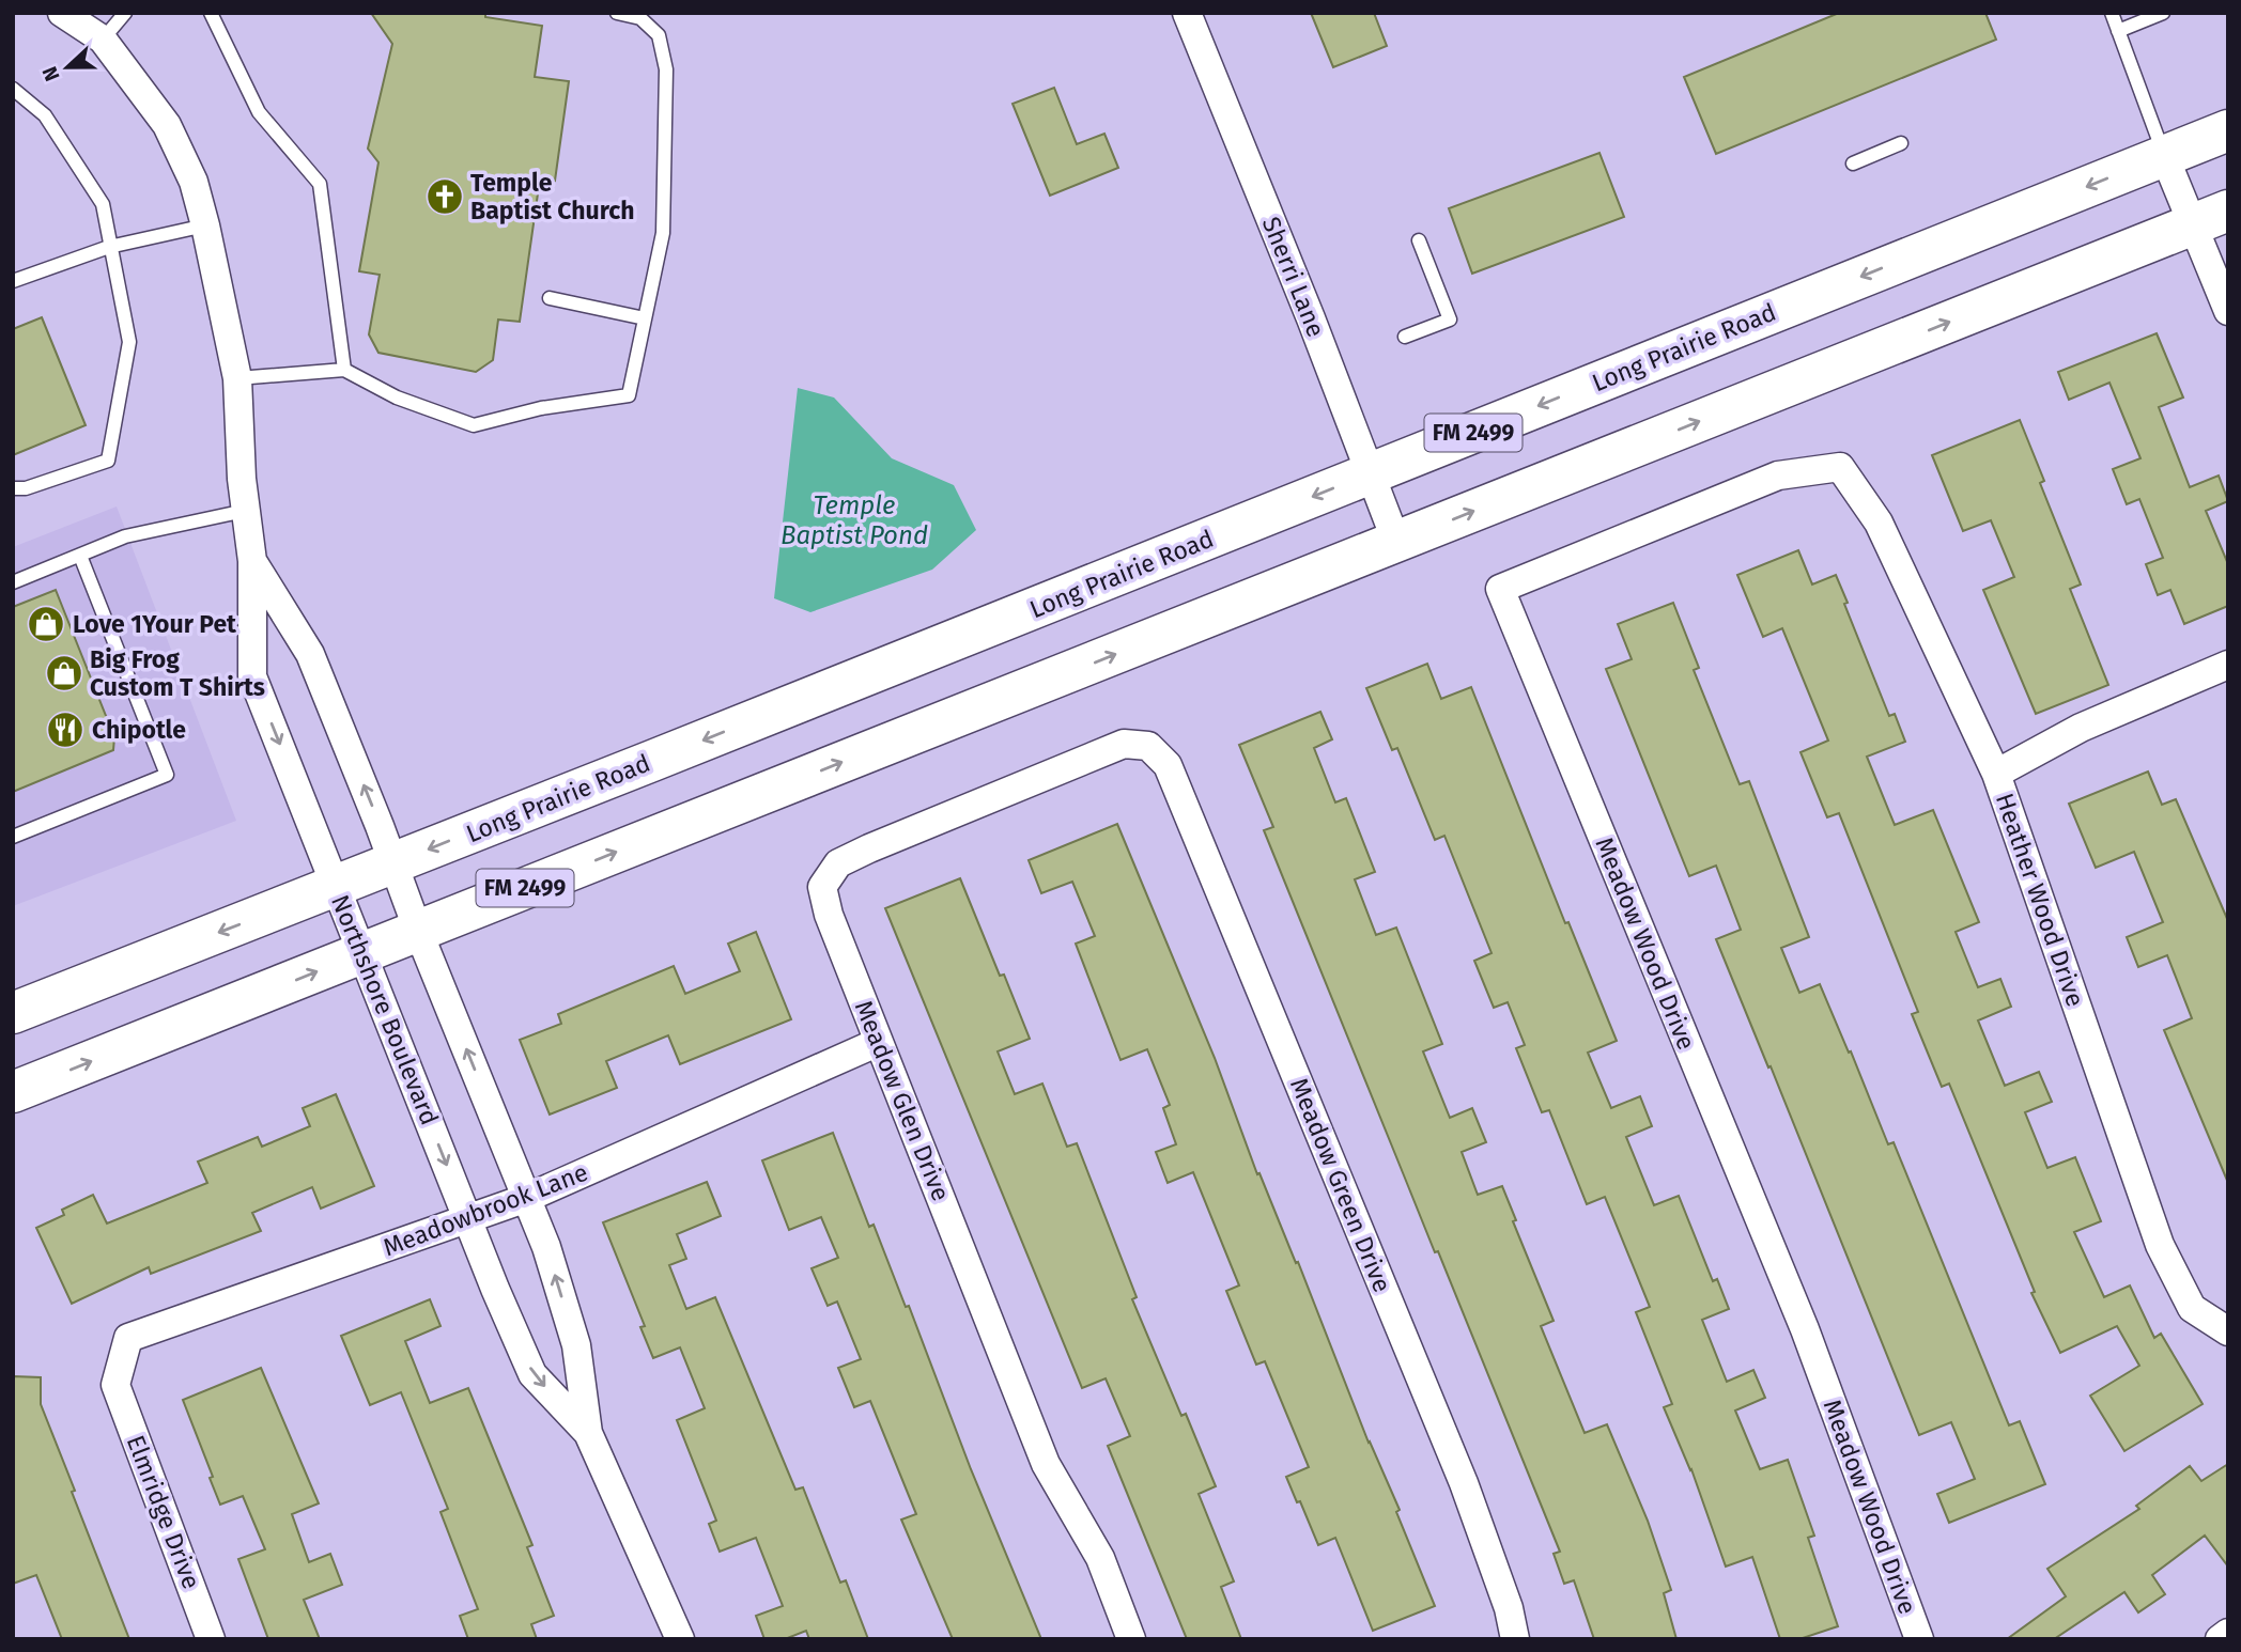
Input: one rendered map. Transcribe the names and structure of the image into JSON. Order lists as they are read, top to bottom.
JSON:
{
  "streets": {
    "main road": ["Long Prairie Road", "FM 2499"],
    "street": [
      "Sherri Lane",
      "Heather Wood Drive",
      "Meadow Wood Drive",
      "Northshore Boulevard",
      "Meadow Glen Drive",
      "Meadow Green Drive",
      "Meadowbrook Lane",
      "Elmridge Drive"
    ]
  },
  "crossings": [
    ["Sherri Lane", "Long Prairie Road"],
    ["Sherri Lane", "FM 2499"],
    ["Long Prairie Road", "Northshore Boulevard"],
    ["FM 2499", "Northshore Boulevard"],
    ["Heather Wood Drive", "Meadow Wood Drive"],
    ["Northshore Boulevard", "Meadowbrook Lane"],
    ["Meadow Glen Drive", "Meadow Green Drive"],
    ["Meadow Glen Drive", "Meadowbrook Lane"],
    ["Meadowbrook Lane", "Elmridge Drive"]
  ],
  "water": ["Temple Baptist Pond"],
  "places": {
    "church": ["Temple Baptist Church"],
    "shop": ["Love 1Your Pet", "Big Frog Custom T Shirts"],
    "restaurant": ["Chipotle"]
  },
  "north": "left"
}
